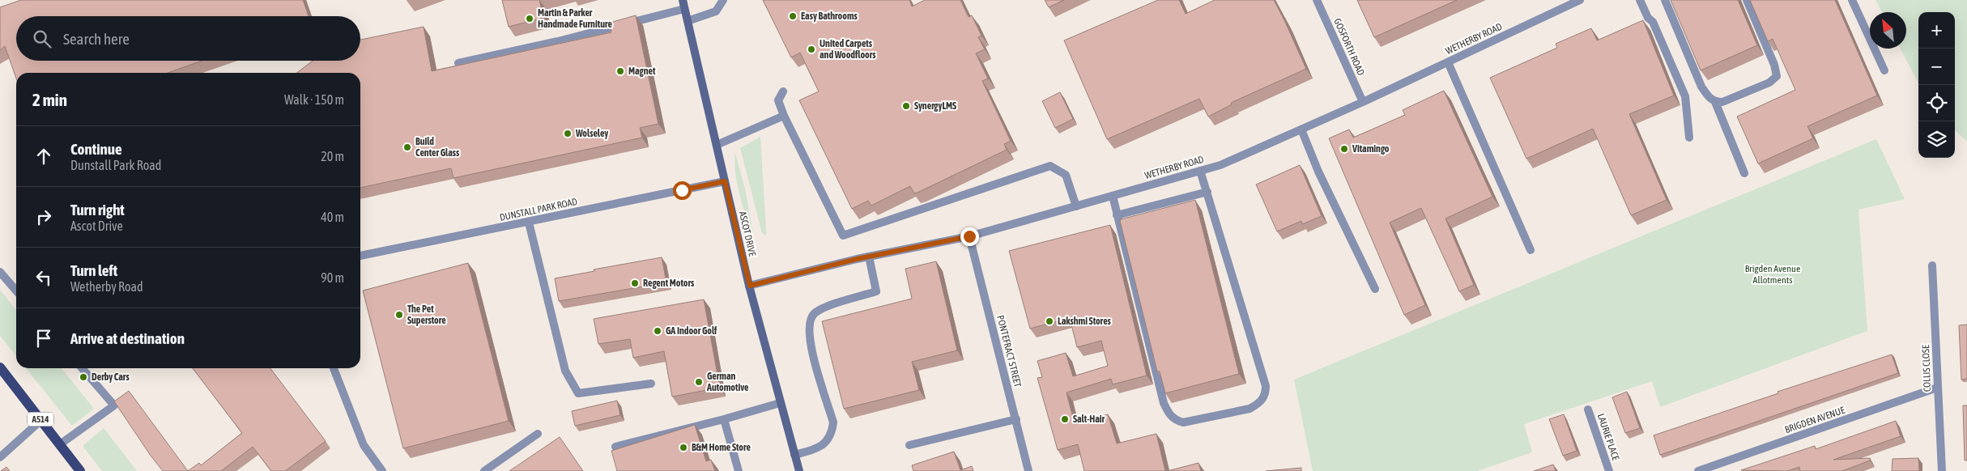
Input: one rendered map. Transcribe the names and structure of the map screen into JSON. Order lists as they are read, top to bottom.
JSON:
{
  "streets": {
    "main road": ["A514"],
    "street": [
      "WETHERBY ROAD",
      "GOSFORTH ROAD",
      "DUNSTALL PARK ROAD",
      "ASCOT DRIVE",
      "PONTEFRACT STREET",
      "COLLIS CLOSE",
      "BRIGDEN AVENUE",
      "LAURIE PLACE"
    ]
  },
  "crossings": [
    ["WETHERBY ROAD", "GOSFORTH ROAD"],
    ["WETHERBY ROAD", "ASCOT DRIVE"],
    ["WETHERBY ROAD", "PONTEFRACT STREET"],
    ["DUNSTALL PARK ROAD", "ASCOT DRIVE"],
    ["COLLIS CLOSE", "BRIGDEN AVENUE"]
  ],
  "parks": ["Brigden Avenue Allotments"],
  "places": [
    "Easy Bathrooms",
    "Martin & Parker Handmade Furniture",
    "United Carpets and Woodfloors",
    "Magnet",
    "SynergyLMS",
    "Wolseley",
    "Build Center Glass",
    "Vitamingo",
    "Regent Motors",
    "The Pet Superstore",
    "Lakshmi Stores",
    "GA Indoor Golf",
    "Derby Cars",
    "German Automotive",
    "Salt-Hair",
    "B&M Home Store"
  ],
  "north": "top left",
  "page": {
    "map_buttons": ["+", "−"],
    "search": "Search here",
    "heading": ["2 min", "Walk · 150 m"],
    "list": [
      ["Continue", "Dunstall Park Road", "20 m"],
      ["Turn right", "Ascot Drive", "40 m"],
      ["Turn left", "Wetherby Road", "90 m"],
      "Arrive at destination"
    ]
  }
}
